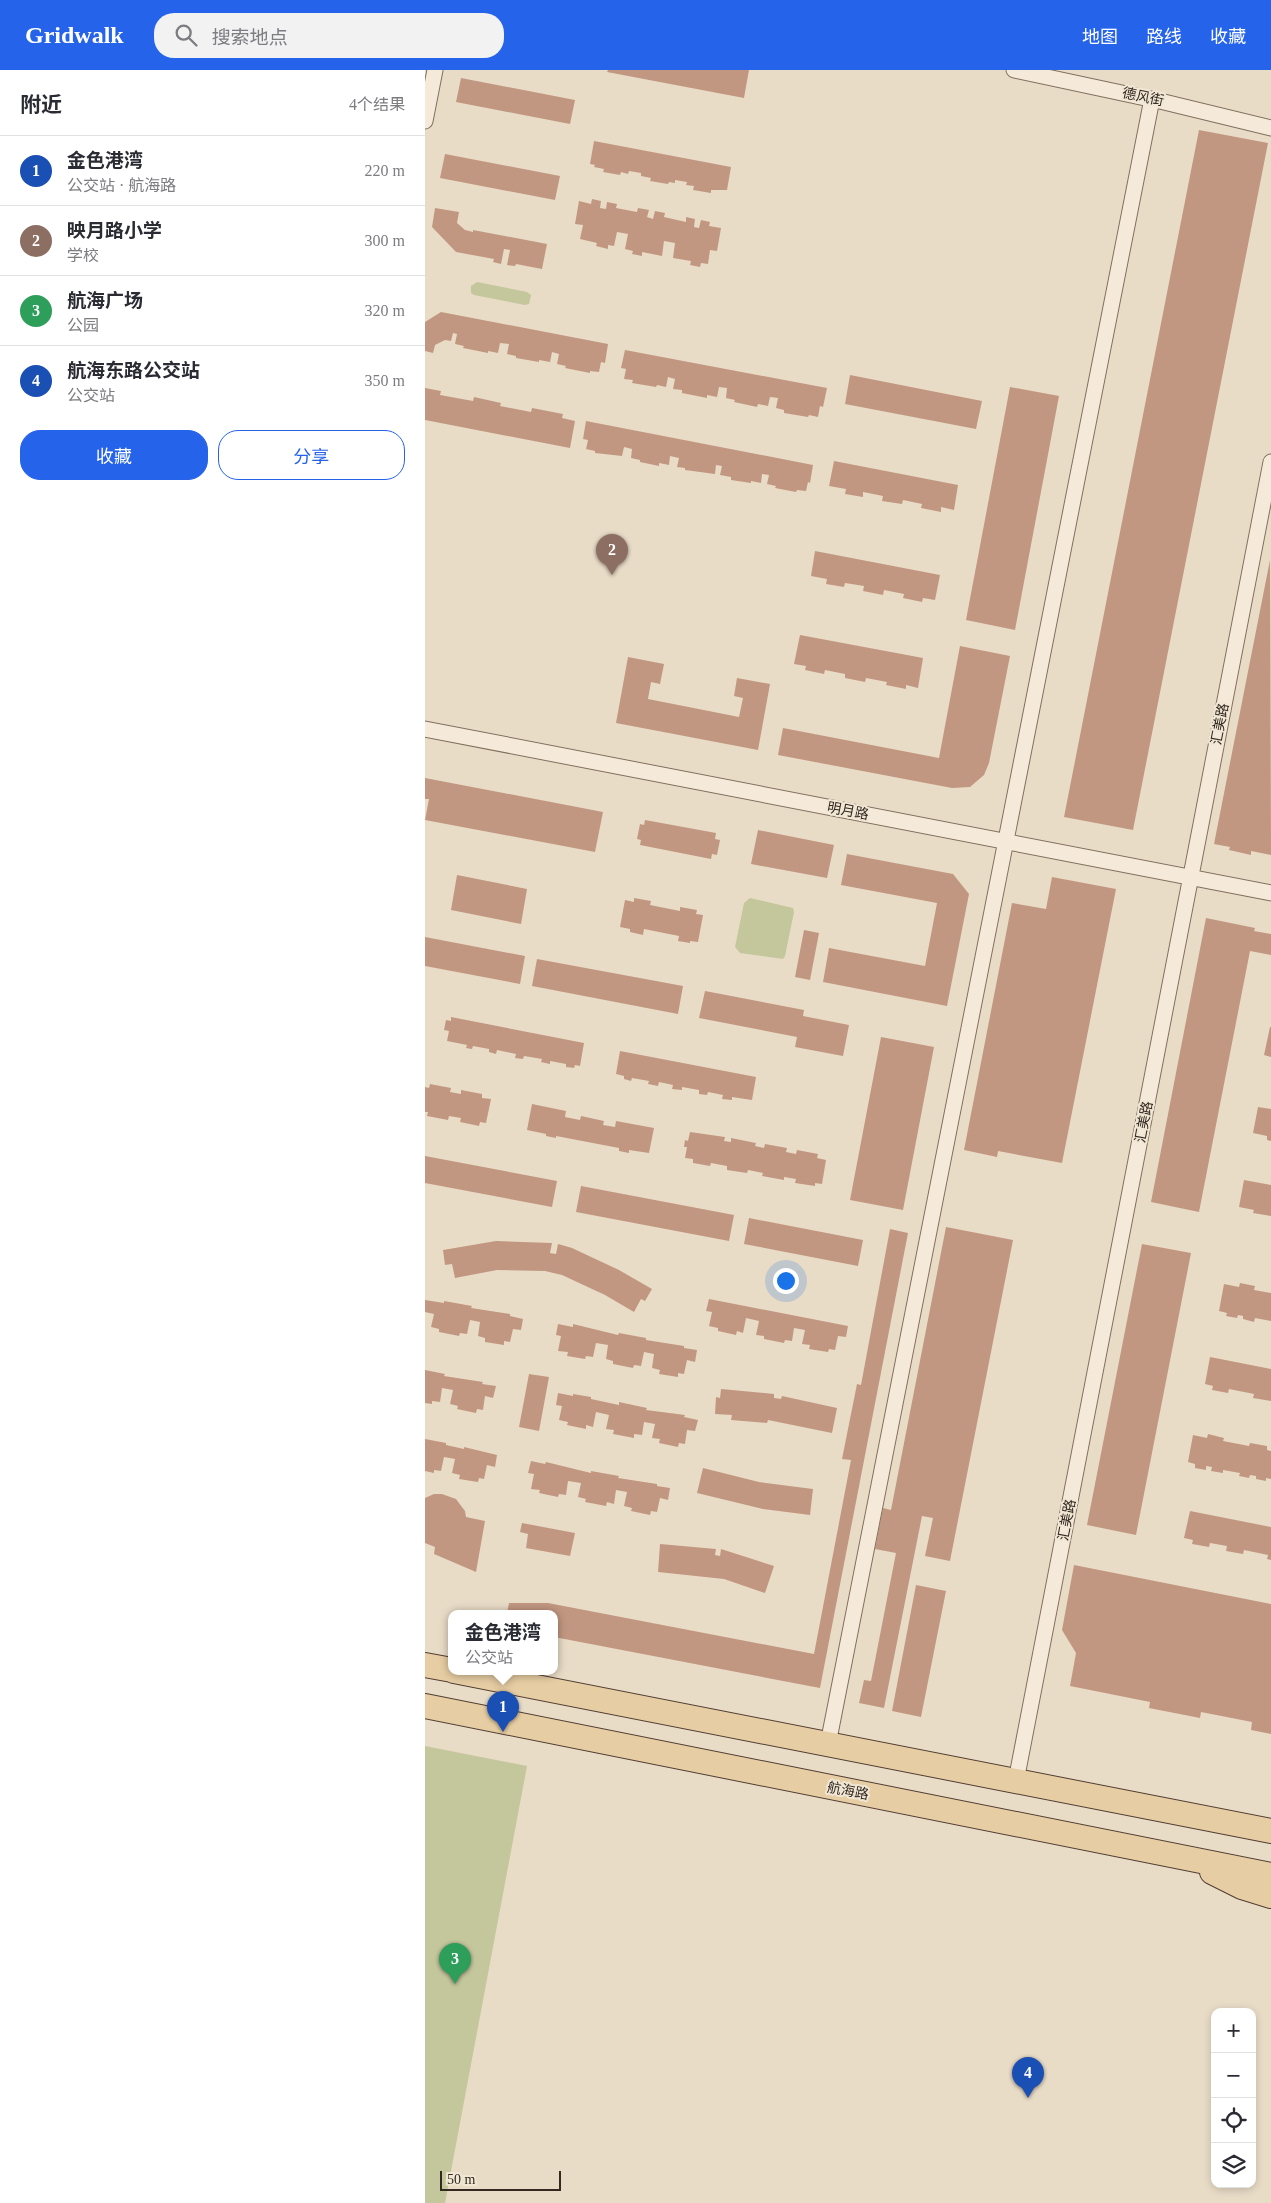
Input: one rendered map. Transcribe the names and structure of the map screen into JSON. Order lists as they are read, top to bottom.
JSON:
{
  "streets": {
    "main road": ["航海路"],
    "street": ["德风街", "汇美路", "明月路"]
  },
  "crossings": [
    ["汇美路", "明月路"]
  ],
  "scale_bar": "50 m",
  "page": {
    "header": "Gridwalk",
    "search": "搜索地点",
    "nav": ["地图", "路线", "收藏"],
    "heading": ["附近", "4个结果"],
    "list": [
      {
        "mark": "1",
        "name": "金色港湾",
        "note": "公交站 · 航海路",
        "value": "220 m"
      },
      {
        "mark": "2",
        "name": "映月路小学",
        "note": "学校",
        "value": "300 m"
      },
      {
        "mark": "3",
        "name": "航海广场",
        "note": "公园",
        "value": "320 m"
      },
      {
        "mark": "4",
        "name": "航海东路公交站",
        "note": "公交站",
        "value": "350 m"
      }
    ],
    "buttons": ["收藏", "分享"],
    "pins": [
      "2",
      "1",
      "3",
      "4"
    ],
    "popup": ["金色港湾", "公交站"],
    "map_buttons": ["+", "−"],
    "scale": "50 m"
  }
}
